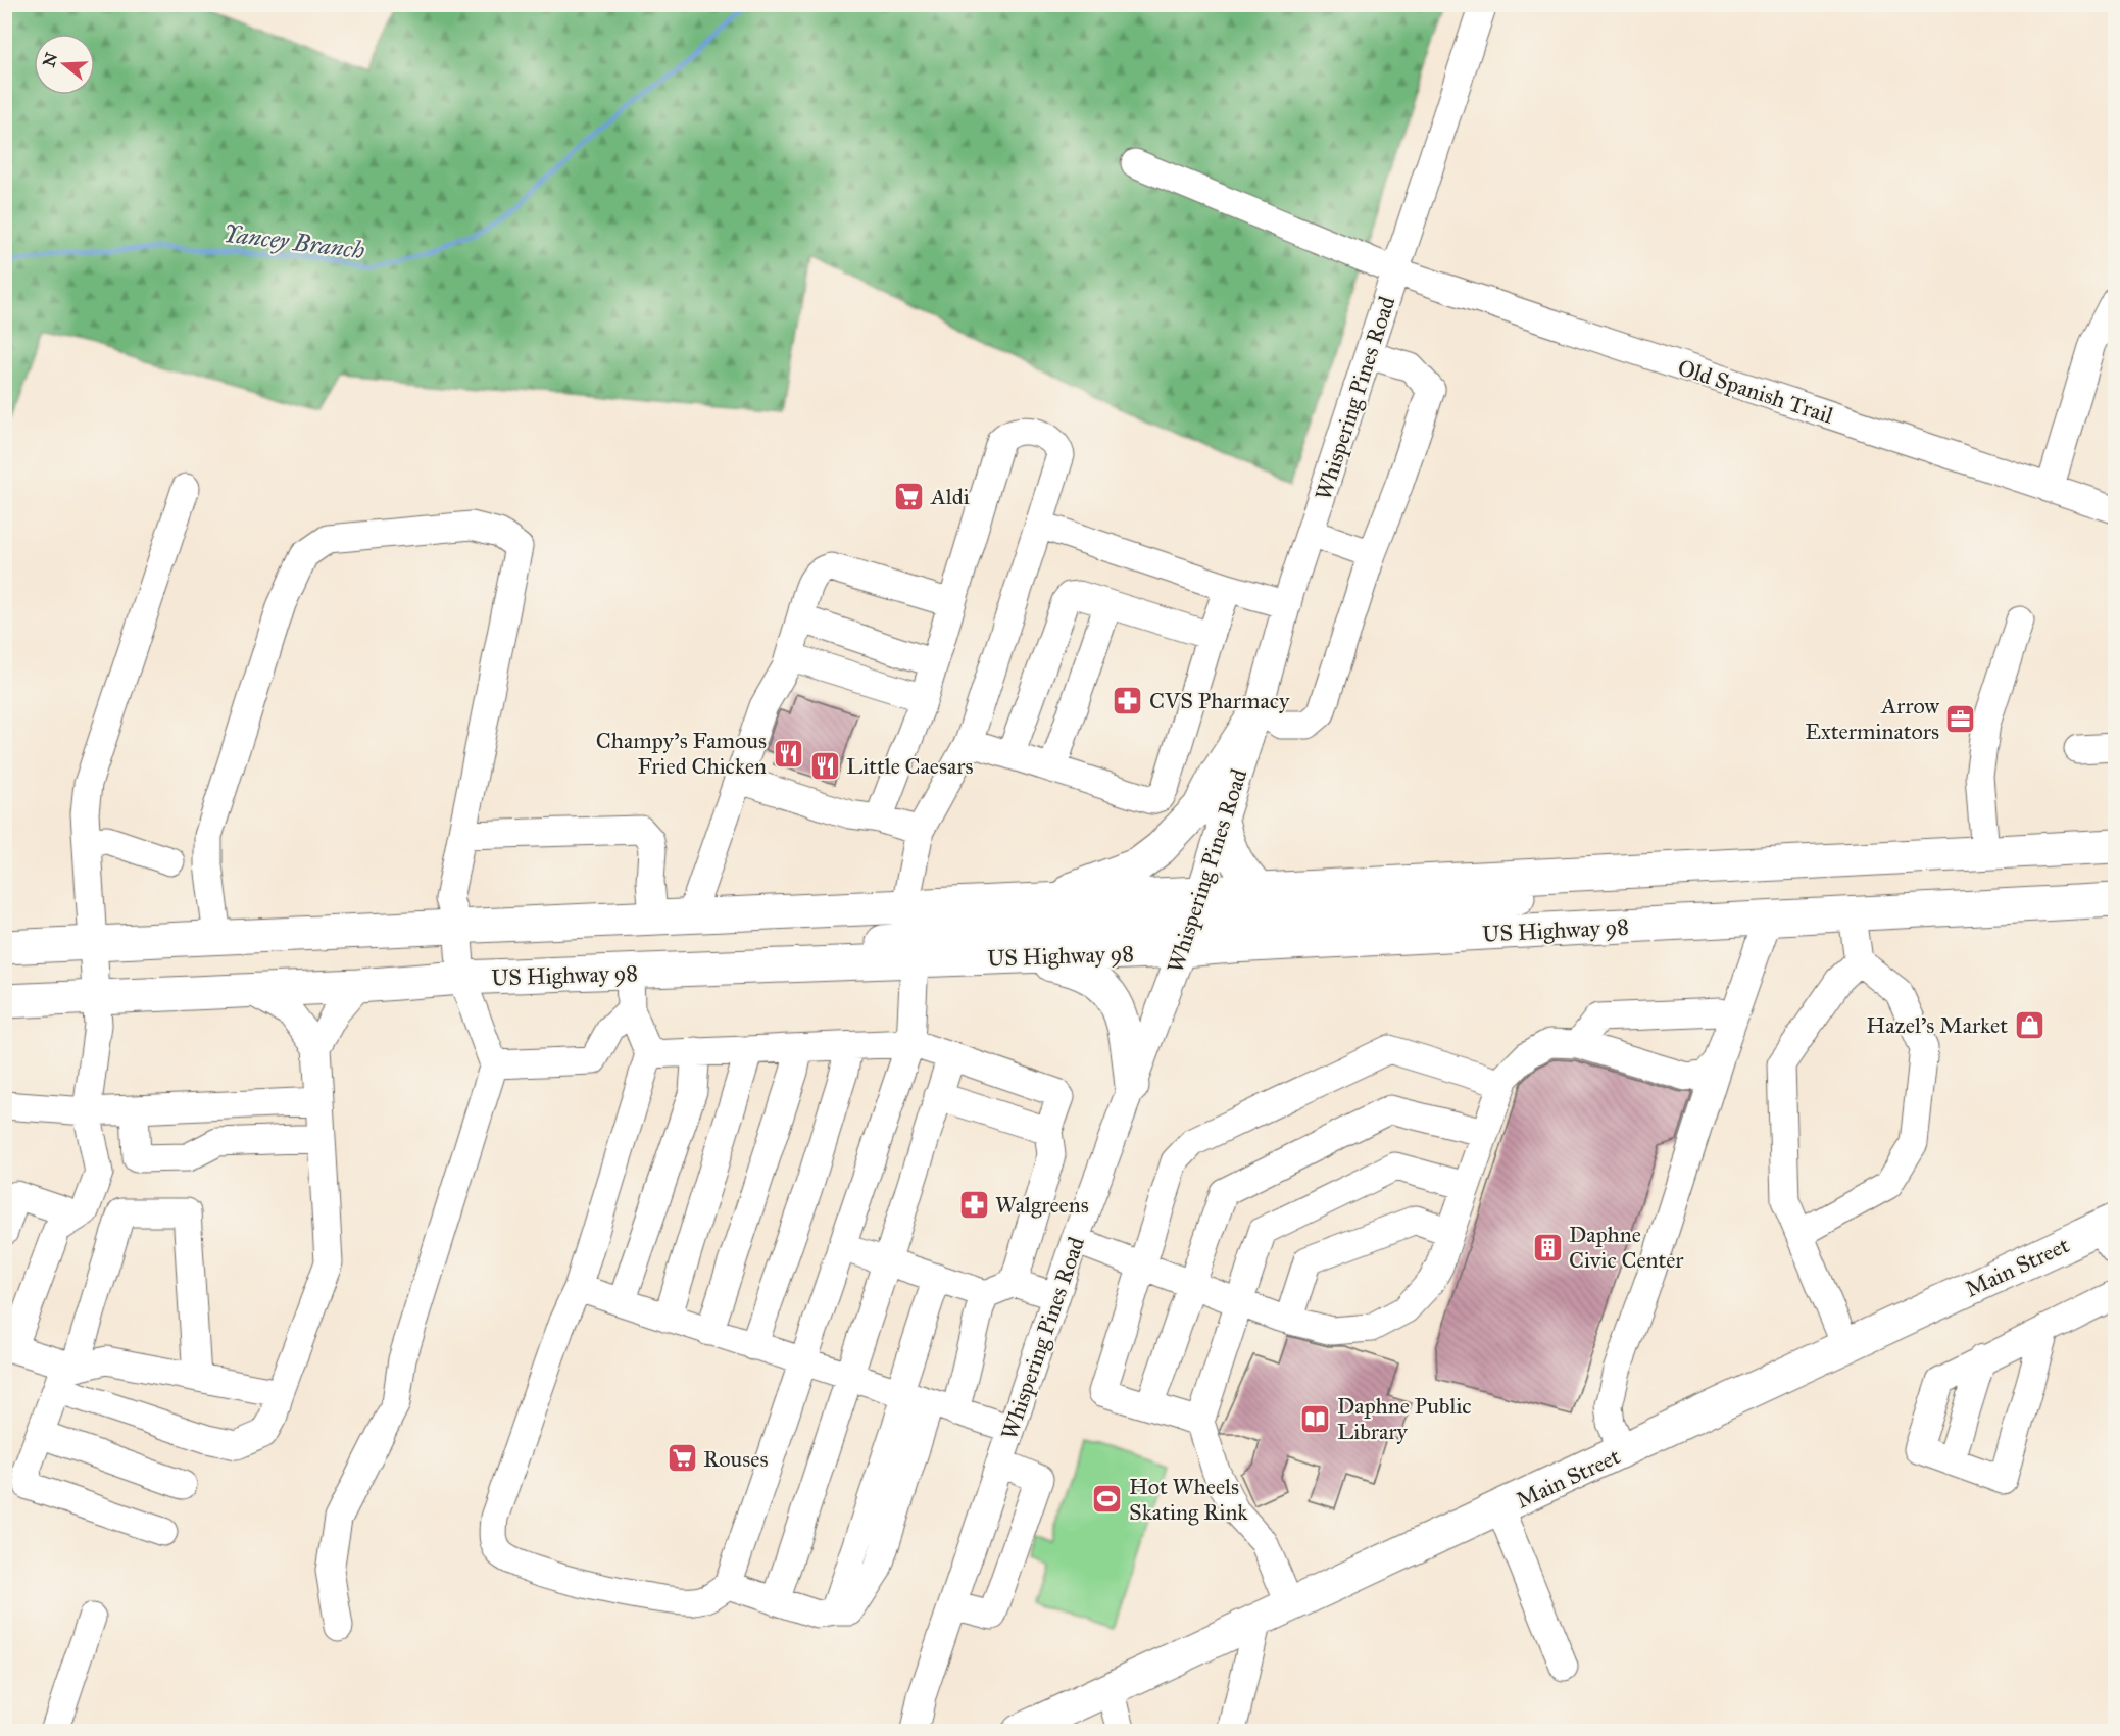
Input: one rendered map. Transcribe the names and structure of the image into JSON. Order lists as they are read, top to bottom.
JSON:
{
  "streets": {
    "main road": ["US Highway 98", "Main Street"],
    "street": ["Old Spanish Trail", "Whispering Pines Road"]
  },
  "crossings": [
    ["Old Spanish Trail", "Whispering Pines Road"],
    ["Whispering Pines Road", "US Highway 98"]
  ],
  "water": ["Yancey Branch"],
  "places": {
    "supermarket": ["Aldi", "Rouses"],
    "pharmacy": ["CVS Pharmacy", "Walgreens"],
    "office": ["Arrow Exterminators"],
    "restaurant": ["Champy's Famous Fried Chicken", "Little Caesars"],
    "shop": ["Hazel's Market"],
    "building": ["Daphne Civic Center"],
    "library": ["Daphne Public Library"],
    "sports": ["Hot Wheels Skating Rink"]
  },
  "north": "left"
}
